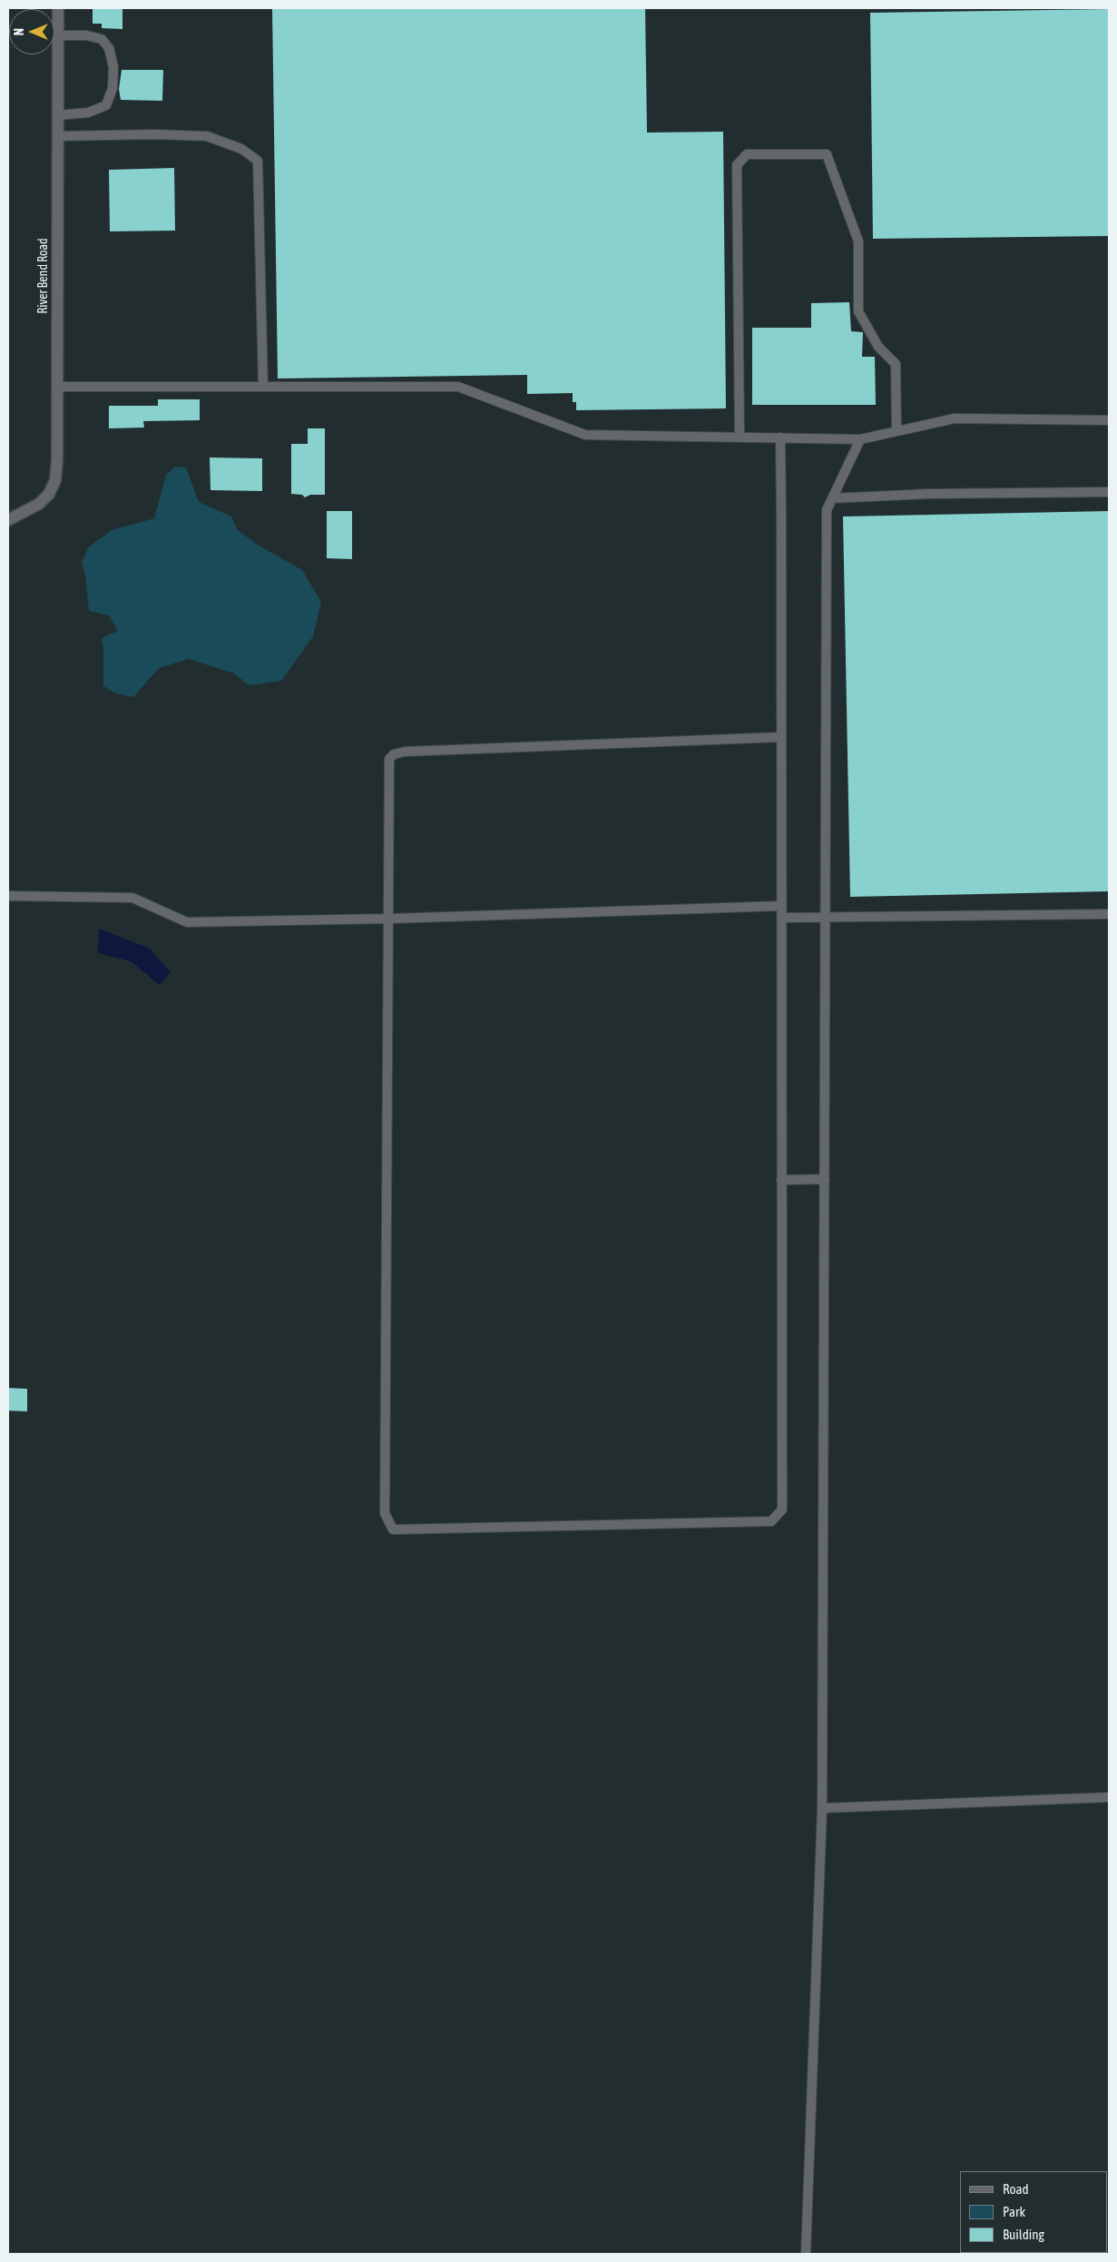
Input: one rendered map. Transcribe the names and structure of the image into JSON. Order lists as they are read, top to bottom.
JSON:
{
  "streets": {
    "street": ["River Bend Road"]
  },
  "legend": ["Road", "Park", "Building"],
  "north": "left"
}
